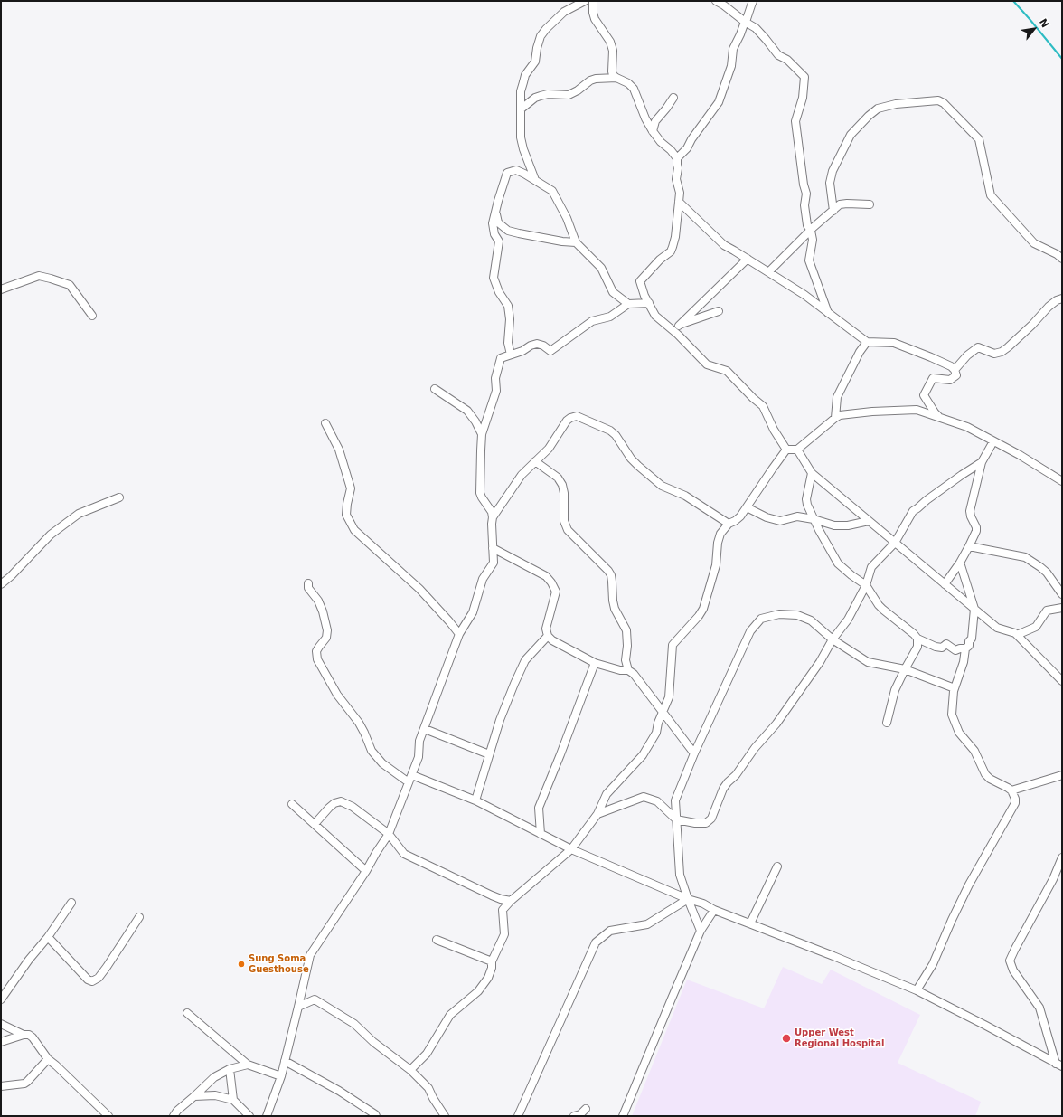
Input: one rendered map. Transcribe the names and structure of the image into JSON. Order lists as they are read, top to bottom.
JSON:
{
  "places": ["Sung Soma Guesthouse", "Upper West Regional Hospital"],
  "north": "top right"
}
